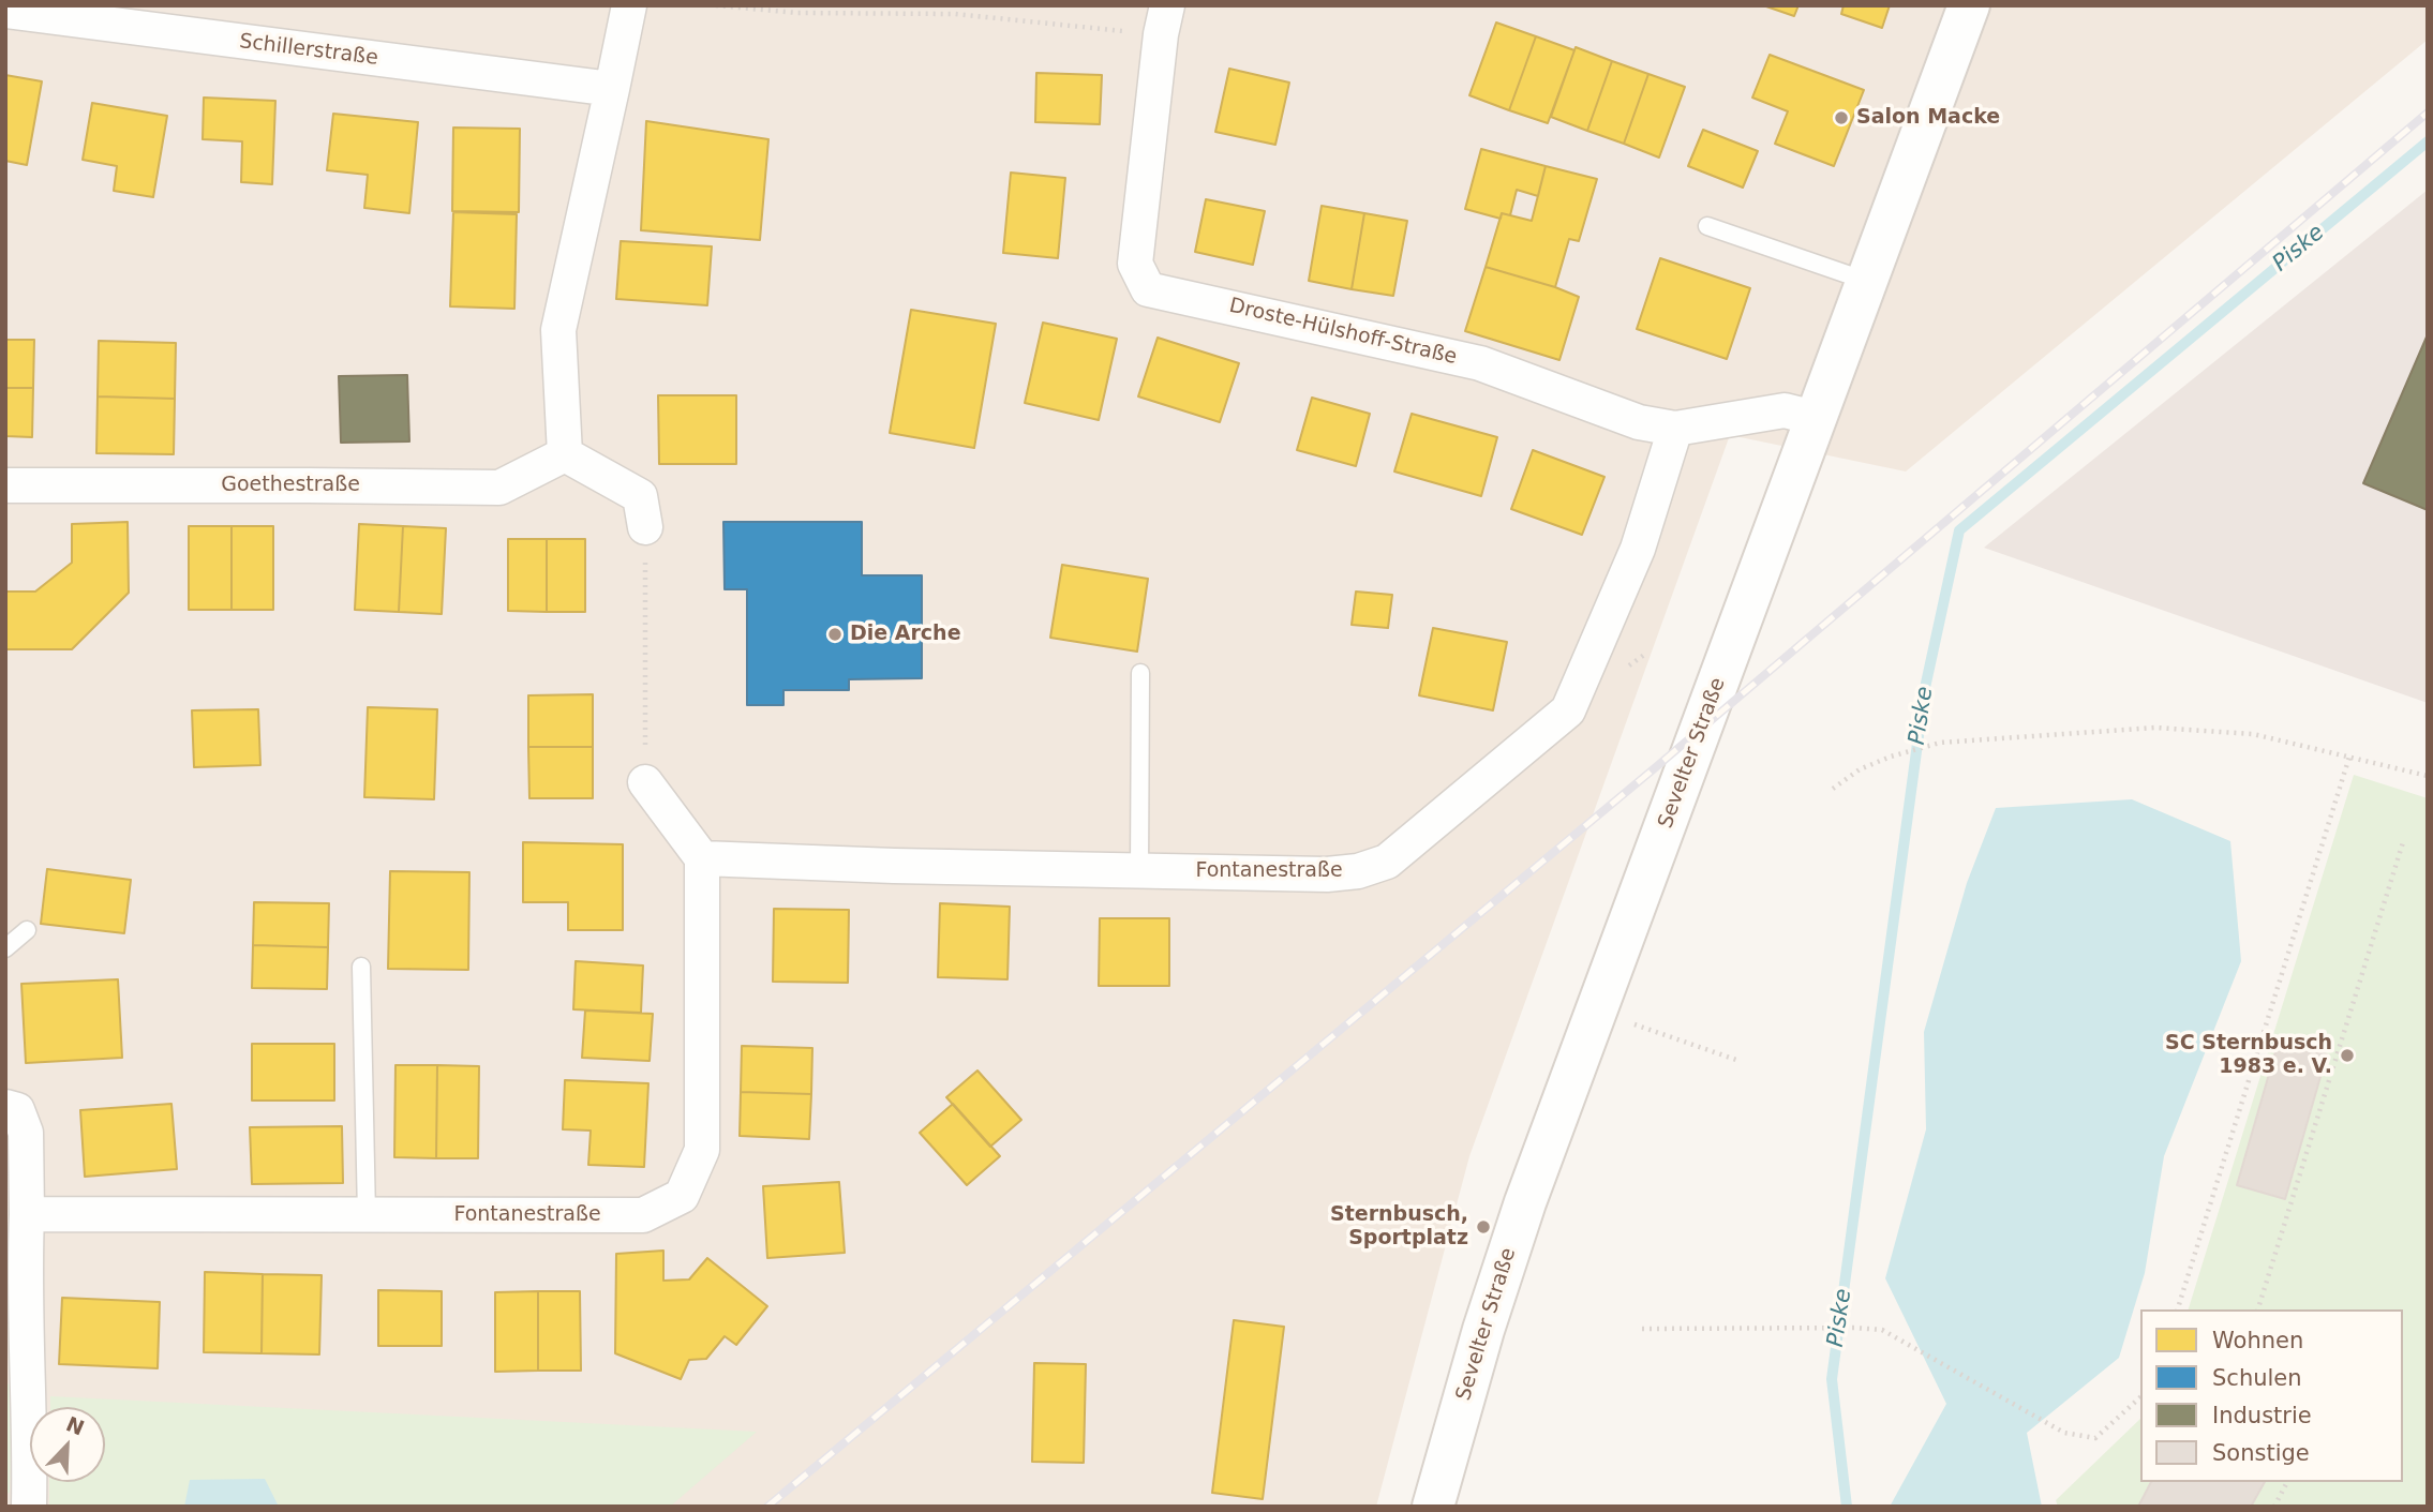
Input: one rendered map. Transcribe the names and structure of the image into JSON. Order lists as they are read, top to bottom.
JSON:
{
  "streets": {
    "street": [
      "Schillerstraße",
      "Droste-Hülshoff-Straße",
      "Goethestraße",
      "Sevelter Straße",
      "Fontanestraße"
    ]
  },
  "crossings": [
    ["Droste-Hülshoff-Straße", "Sevelter Straße"],
    ["Droste-Hülshoff-Straße", "Fontanestraße"]
  ],
  "water": ["Piske"],
  "places": [
    "Salon Macke",
    "Die Arche",
    "SC Sternbusch 1983 e. V.",
    "Sternbusch, Sportplatz"
  ],
  "legend": [
    "Wohnen",
    "Schulen",
    "Industrie",
    "Sonstige"
  ],
  "north": "top right"
}
